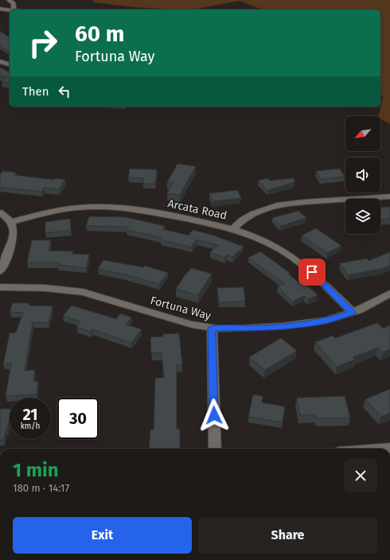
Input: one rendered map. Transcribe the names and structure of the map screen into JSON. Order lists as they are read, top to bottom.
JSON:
{
  "streets": {
    "street": ["Arcata Road", "Fortuna Way"]
  },
  "crossings": [
    ["Arcata Road", "Fortuna Way"]
  ],
  "north": "bottom left",
  "page": {
    "turn": ["60 m", "Fortuna Way"],
    "then": "Then",
    "speed": "21 km/h",
    "limit": "30",
    "heading": ["1 min", "180 m · 14:17"],
    "buttons": ["Exit", "Share"]
  }
}
